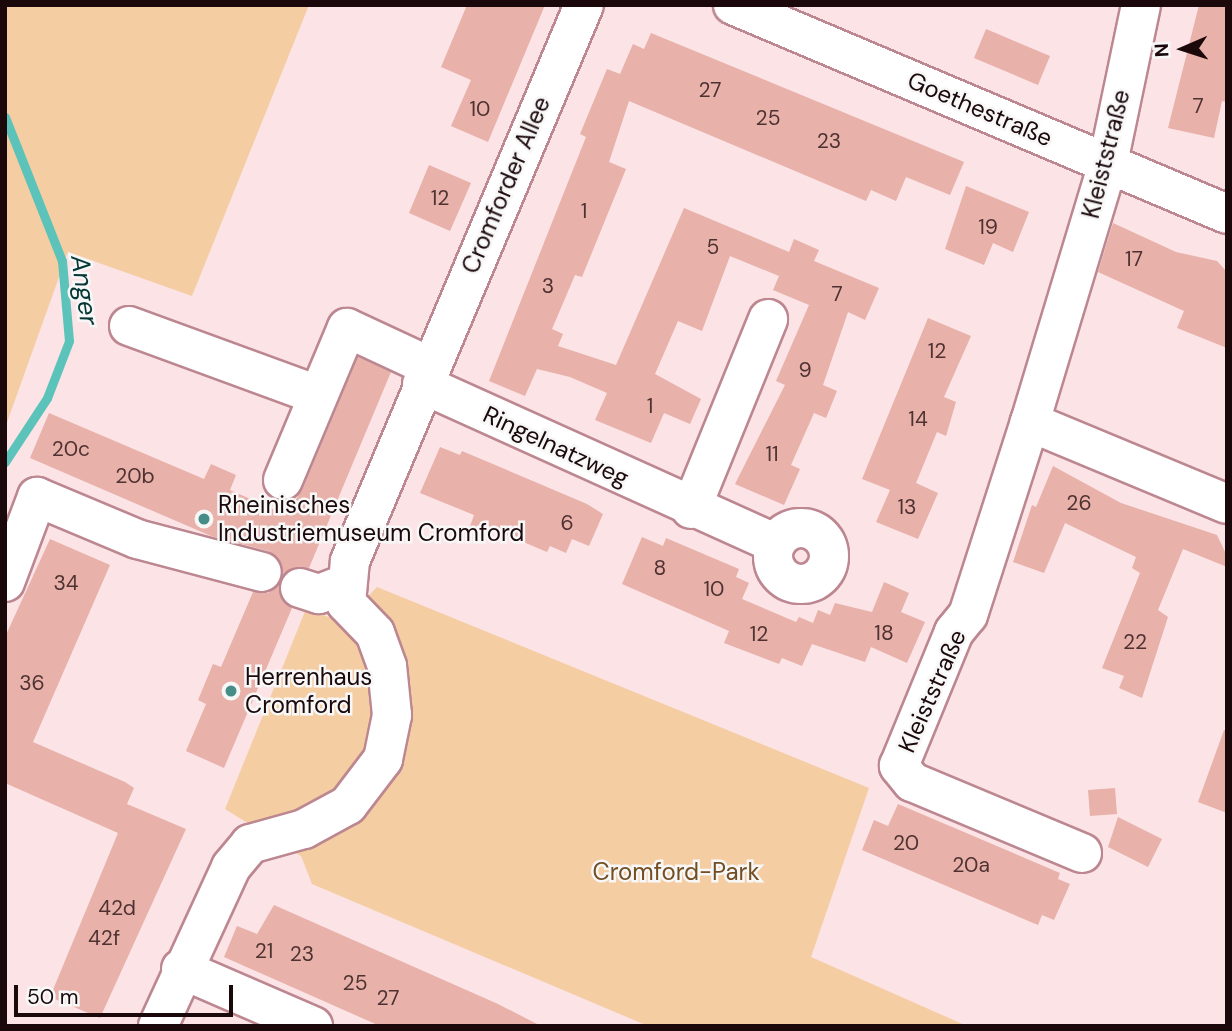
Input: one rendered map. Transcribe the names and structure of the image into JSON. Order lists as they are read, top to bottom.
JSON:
{
  "streets": {
    "street": [
      "Goethestraße",
      "Kleiststraße",
      "Cromforder Allee",
      "Ringelnatzweg"
    ]
  },
  "crossings": [
    ["Goethestraße", "Kleiststraße"],
    ["Cromforder Allee", "Ringelnatzweg"]
  ],
  "water": ["Anger"],
  "parks": ["Cromford-Park"],
  "places": ["Rheinisches Industriemuseum Cromford", "Herrenhaus Cromford"],
  "house_numbers": [
    "27",
    "7",
    "10",
    "25",
    "23",
    "12",
    "1",
    "19",
    "5",
    "17",
    "3",
    "7",
    "12",
    "9",
    "1",
    "14",
    "20c",
    "11",
    "20b",
    "26",
    "13",
    "6",
    "8",
    "34",
    "10",
    "18",
    "12",
    "22",
    "36",
    "20",
    "20a",
    "42d",
    "42f",
    "21",
    "23",
    "25",
    "27"
  ],
  "scale_bar": "50 m",
  "north": "left"
}
